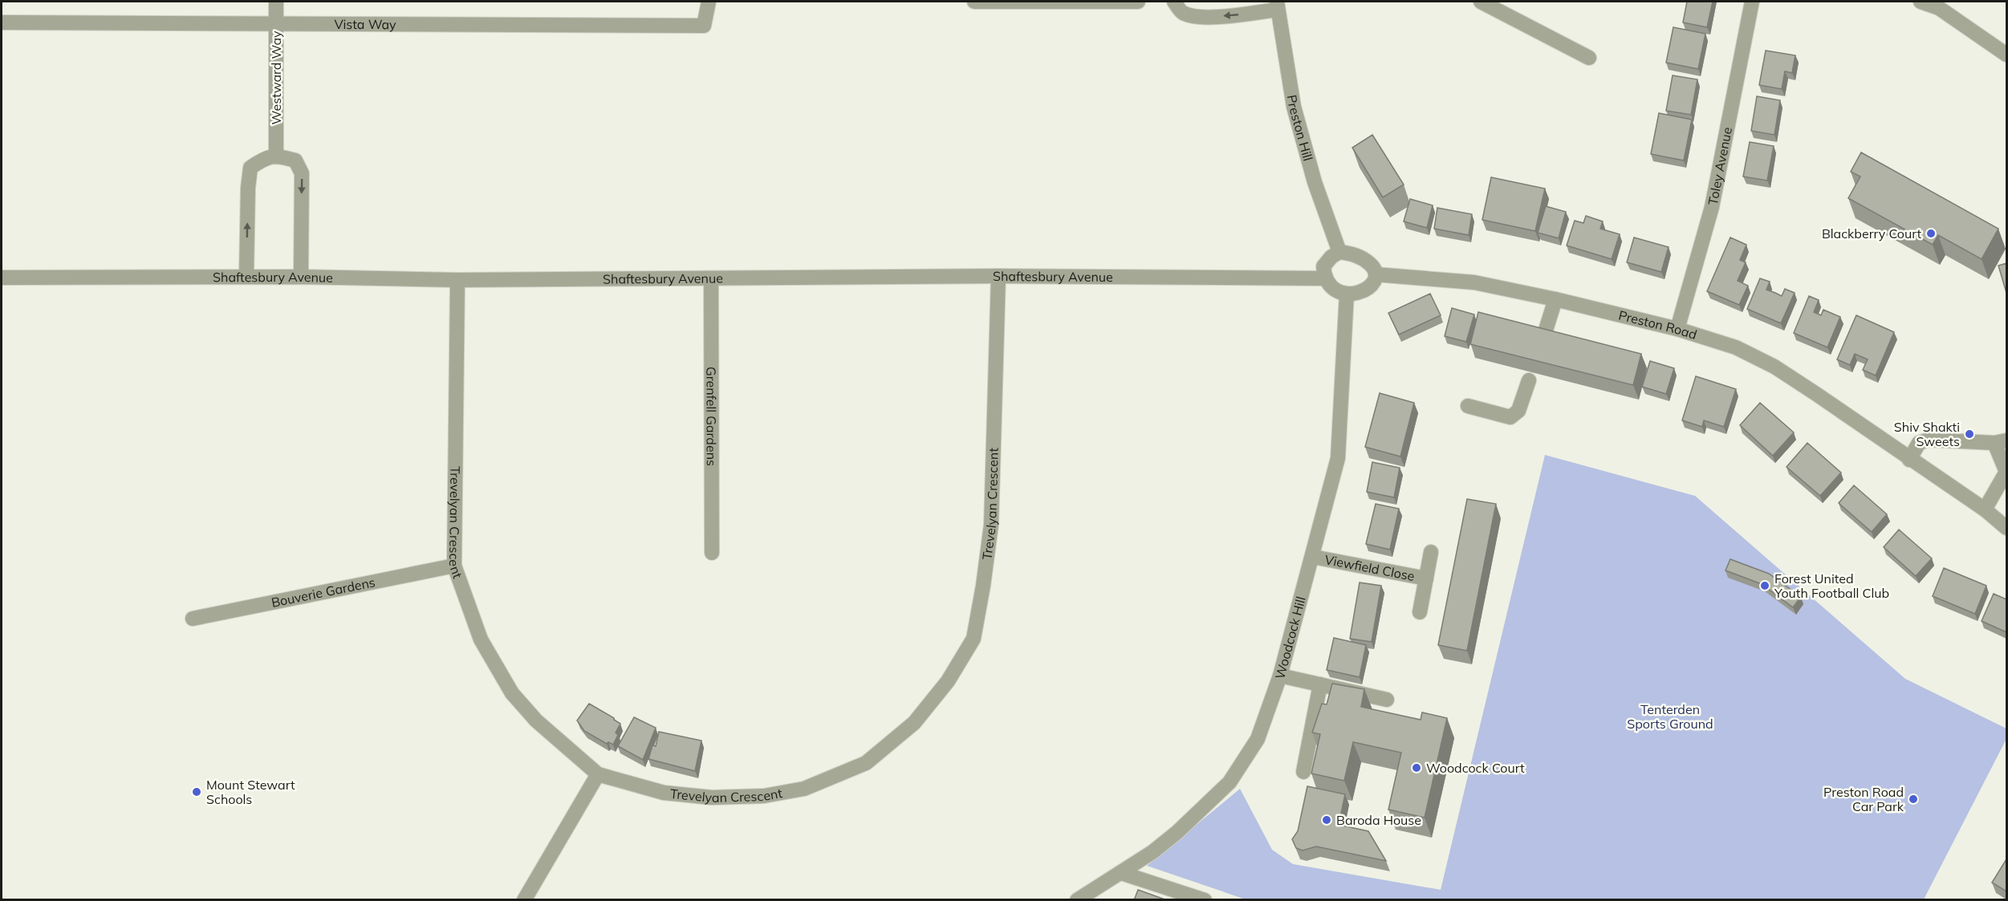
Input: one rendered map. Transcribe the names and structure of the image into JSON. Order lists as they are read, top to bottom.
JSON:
{
  "streets": {
    "street": [
      "Vista Way",
      "Westward Way",
      "Preston Hill",
      "Toley Avenue",
      "Shaftesbury Avenue",
      "Preston Road",
      "Grenfell Gardens",
      "Trevelyan Crescent",
      "Viewfield Close",
      "Bouverie Gardens",
      "Woodcock Hill"
    ]
  },
  "crossings": [
    ["Vista Way", "Westward Way"],
    ["Preston Hill", "Shaftesbury Avenue"],
    ["Preston Hill", "Preston Road"],
    ["Preston Hill", "Woodcock Hill"],
    ["Toley Avenue", "Preston Road"],
    ["Shaftesbury Avenue", "Preston Road"],
    ["Shaftesbury Avenue", "Grenfell Gardens"],
    ["Shaftesbury Avenue", "Trevelyan Crescent"],
    ["Shaftesbury Avenue", "Woodcock Hill"],
    ["Preston Road", "Woodcock Hill"],
    ["Trevelyan Crescent", "Bouverie Gardens"],
    ["Viewfield Close", "Woodcock Hill"]
  ],
  "parks": ["Tenterden Sports Ground"],
  "places": [
    "Blackberry Court",
    "Shiv Shakti Sweets",
    "Forest United Youth Football Club",
    "Woodcock Court",
    "Mount Stewart Schools",
    "Preston Road Car Park",
    "Baroda House"
  ]
}
